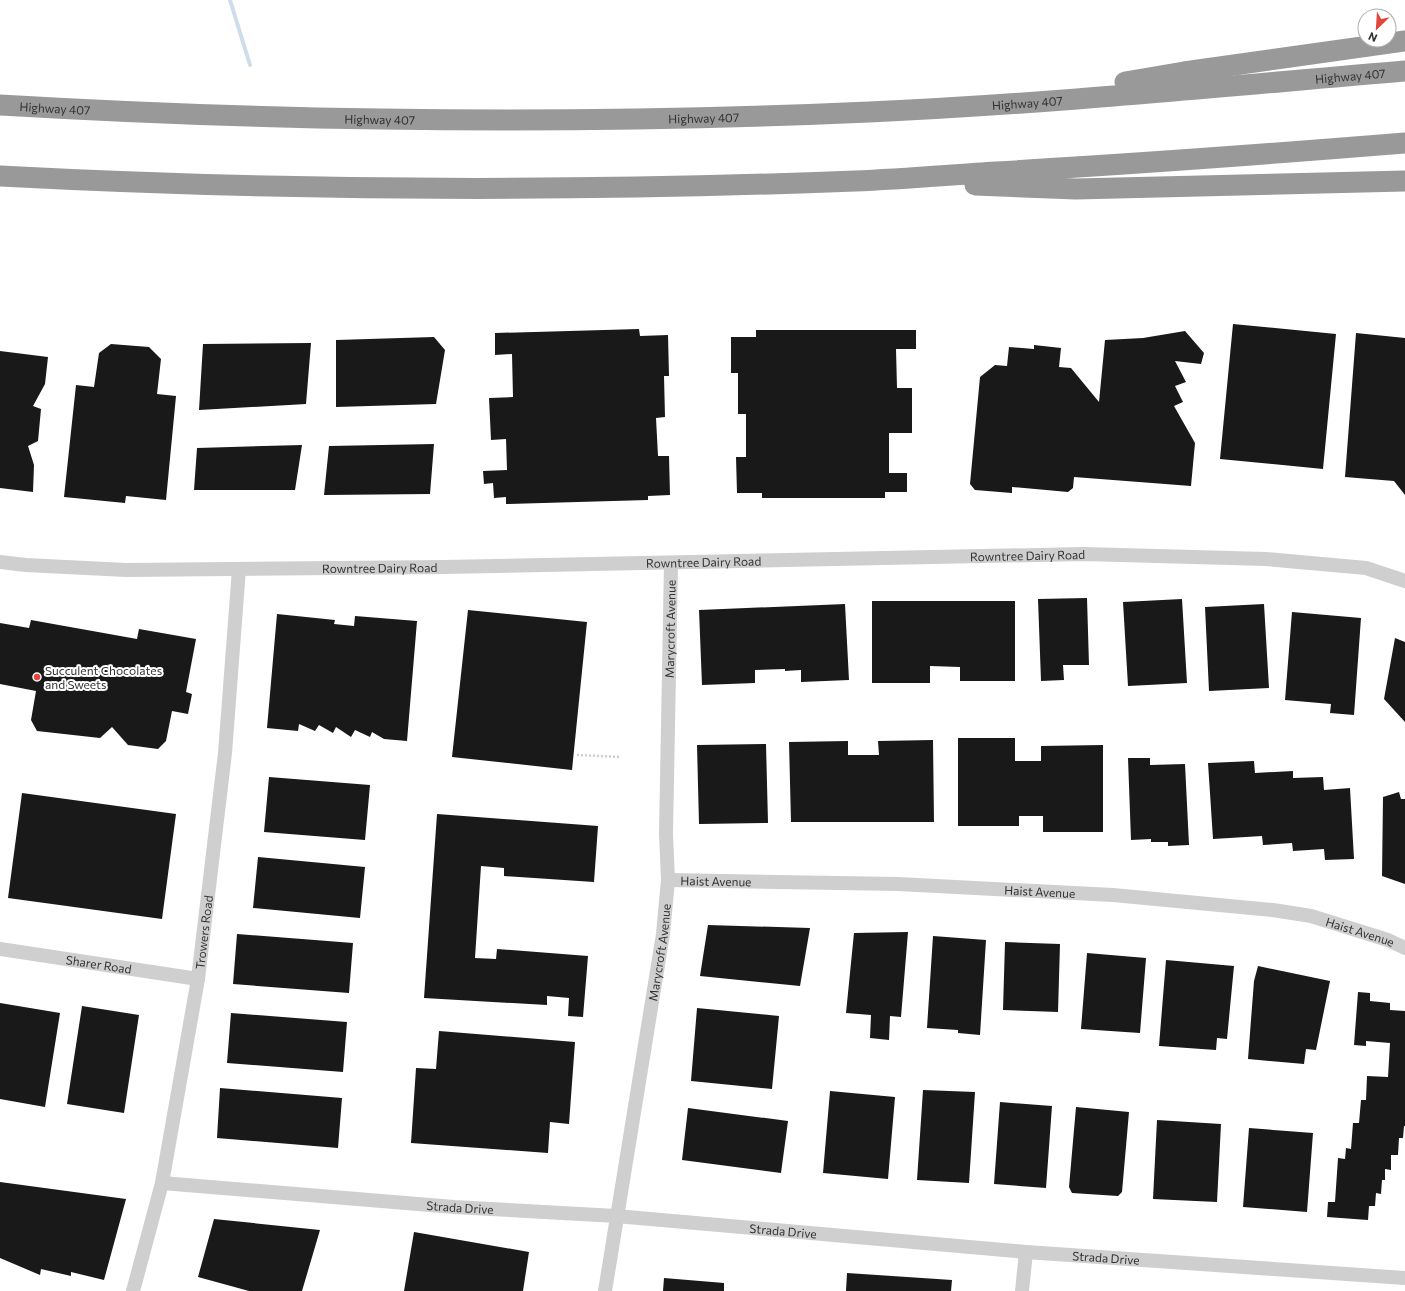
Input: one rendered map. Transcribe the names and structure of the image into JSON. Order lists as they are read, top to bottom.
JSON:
{
  "streets": {
    "highway": ["Highway 407"],
    "street": [
      "Rowntree Dairy Road",
      "Marycroft Avenue",
      "Haist Avenue",
      "Trowers Road",
      "Sharer Road",
      "Strada Drive"
    ]
  },
  "crossings": [
    ["Rowntree Dairy Road", "Marycroft Avenue"],
    ["Rowntree Dairy Road", "Trowers Road"],
    ["Marycroft Avenue", "Haist Avenue"],
    ["Marycroft Avenue", "Strada Drive"],
    ["Trowers Road", "Sharer Road"],
    ["Trowers Road", "Strada Drive"]
  ],
  "places": ["Succulent Chocolates and Sweets"],
  "north": "bottom left"
}
